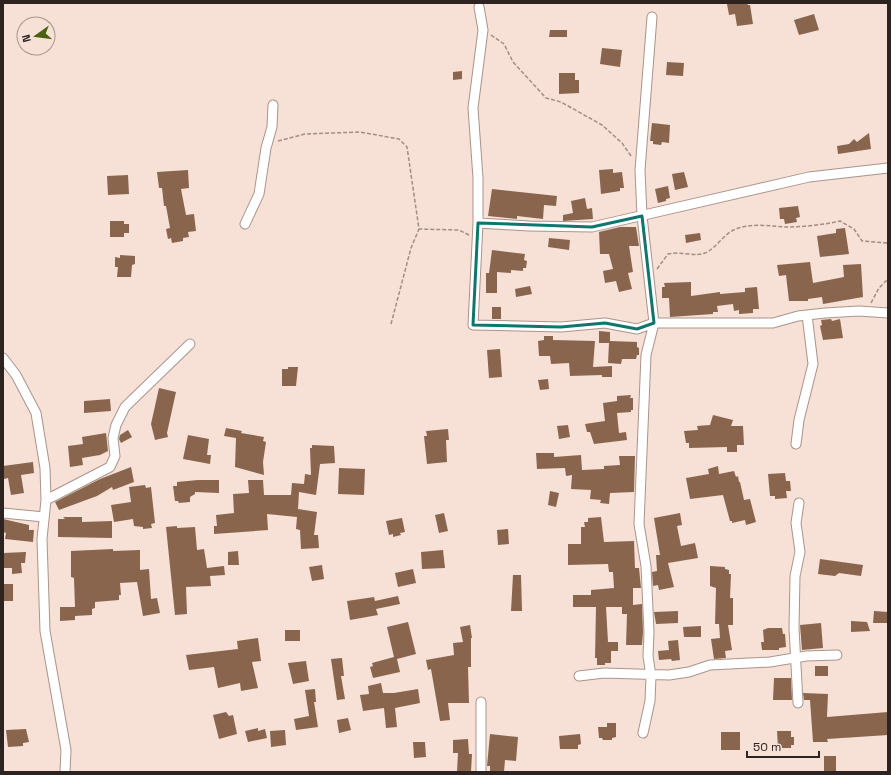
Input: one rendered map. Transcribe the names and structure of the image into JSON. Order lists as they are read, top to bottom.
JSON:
{
  "scale_bar": "50 m",
  "north": "left"
}
